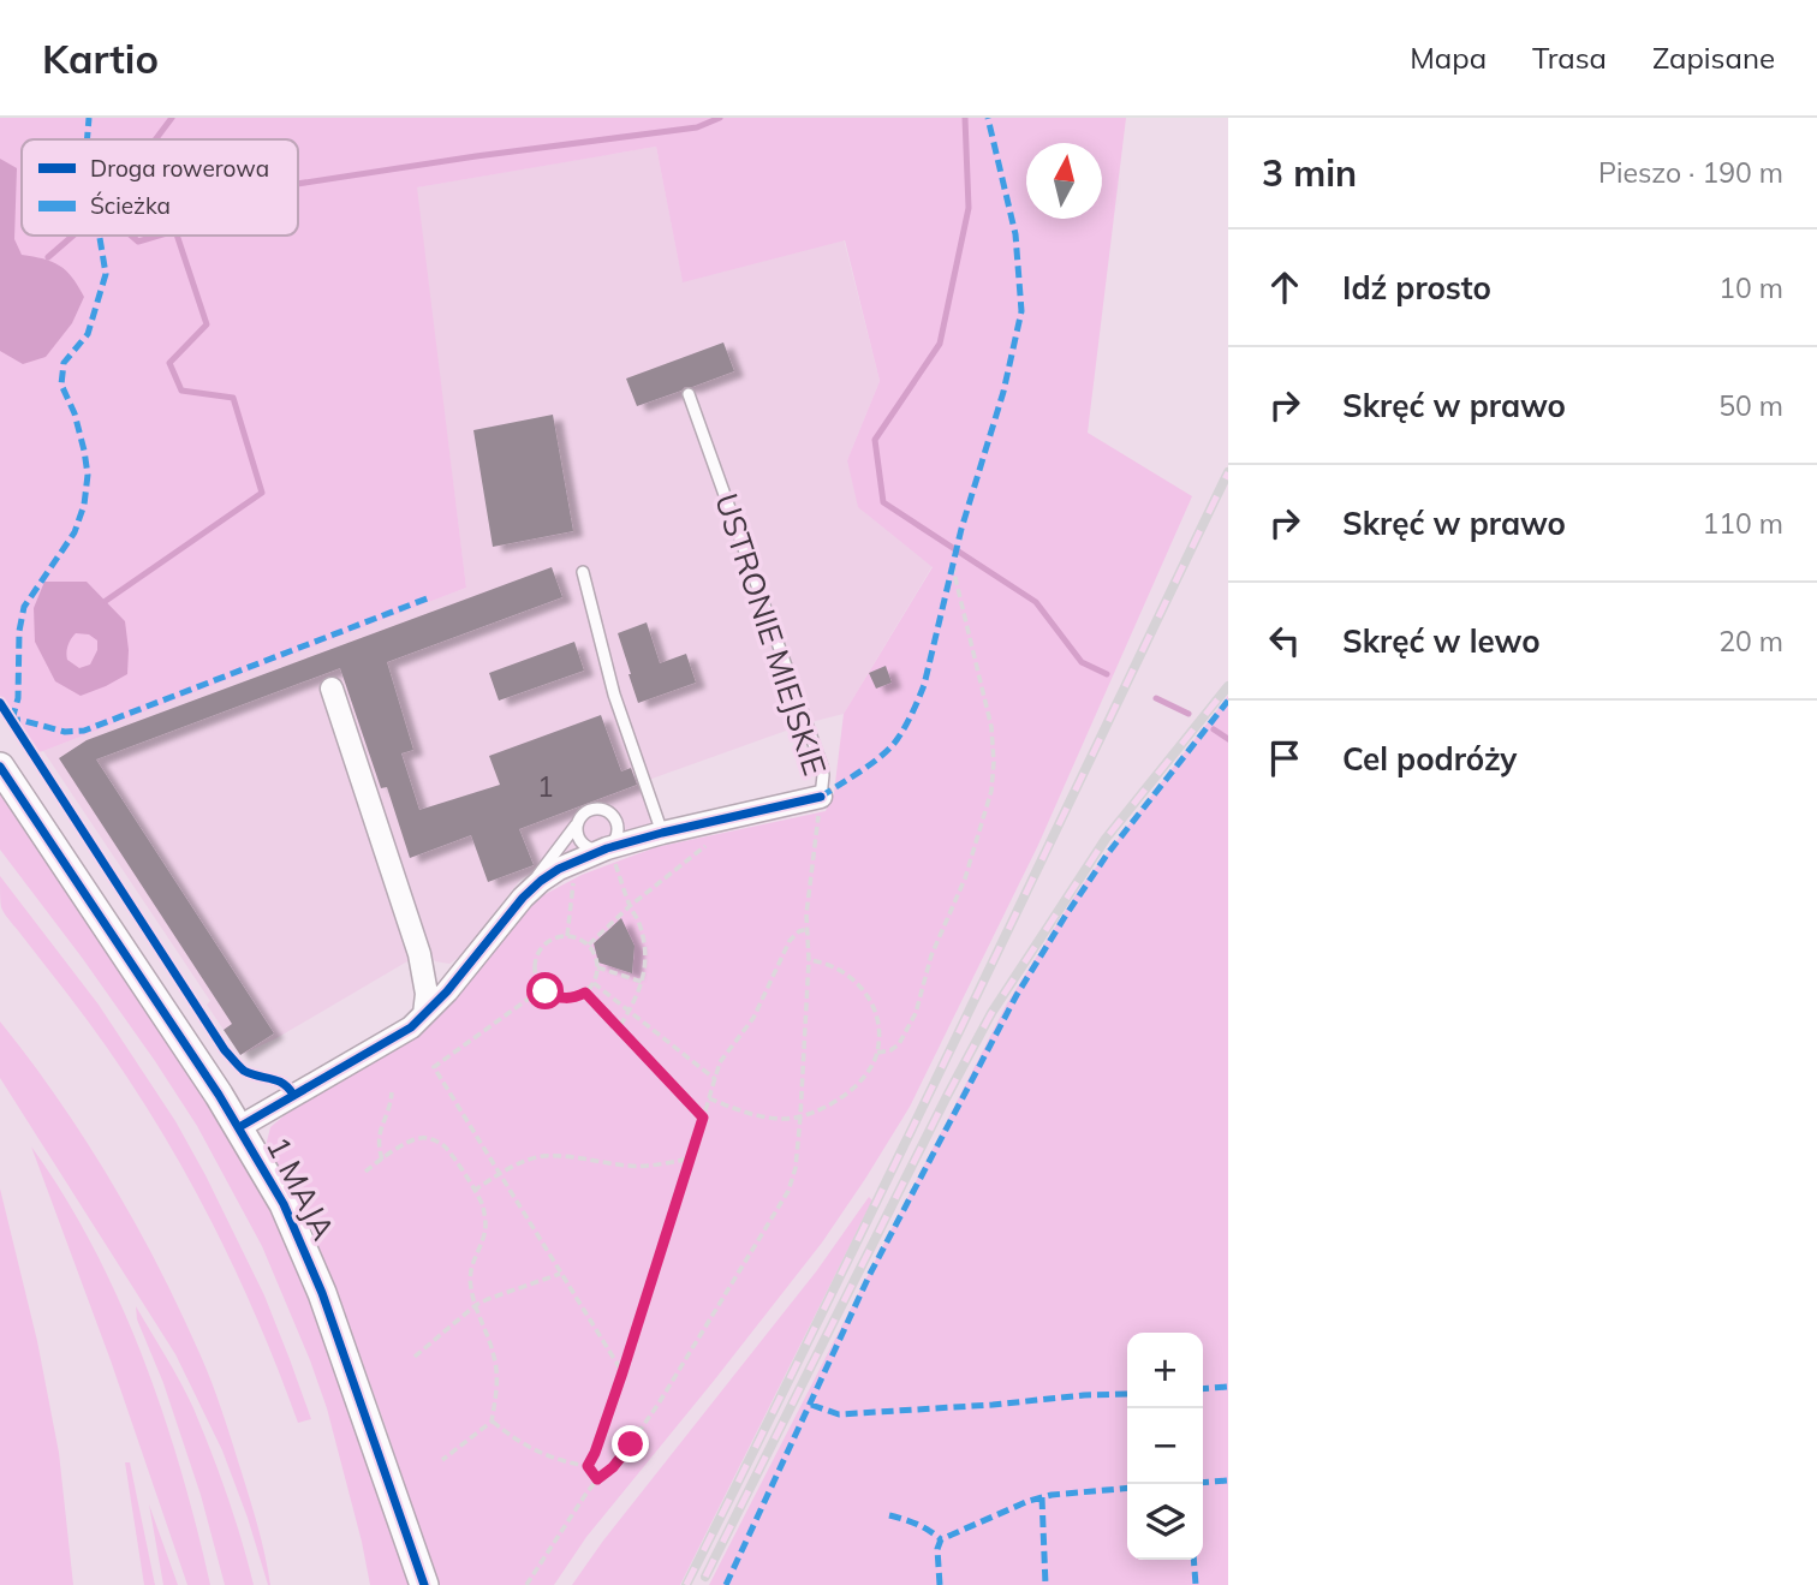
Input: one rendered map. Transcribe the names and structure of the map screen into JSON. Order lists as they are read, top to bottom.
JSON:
{
  "streets": {
    "street": ["USTRONIE MIEJSKIE", "1 MAJA"]
  },
  "crossings": [
    ["USTRONIE MIEJSKIE", "1 MAJA"]
  ],
  "house_numbers": ["1"],
  "legend": ["Droga rowerowa", "Ścieżka"],
  "north": "top",
  "page": {
    "header": "Kartio",
    "nav": ["Mapa", "Trasa", "Zapisane"],
    "heading": ["3 min", "Pieszo · 190 m"],
    "list": [
      ["Idź prosto", "10 m"],
      ["Skręć w prawo", "50 m"],
      ["Skręć w prawo", "110 m"],
      ["Skręć w lewo", "20 m"],
      "Cel podróży"
    ],
    "map_buttons": ["+", "−"]
  }
}
